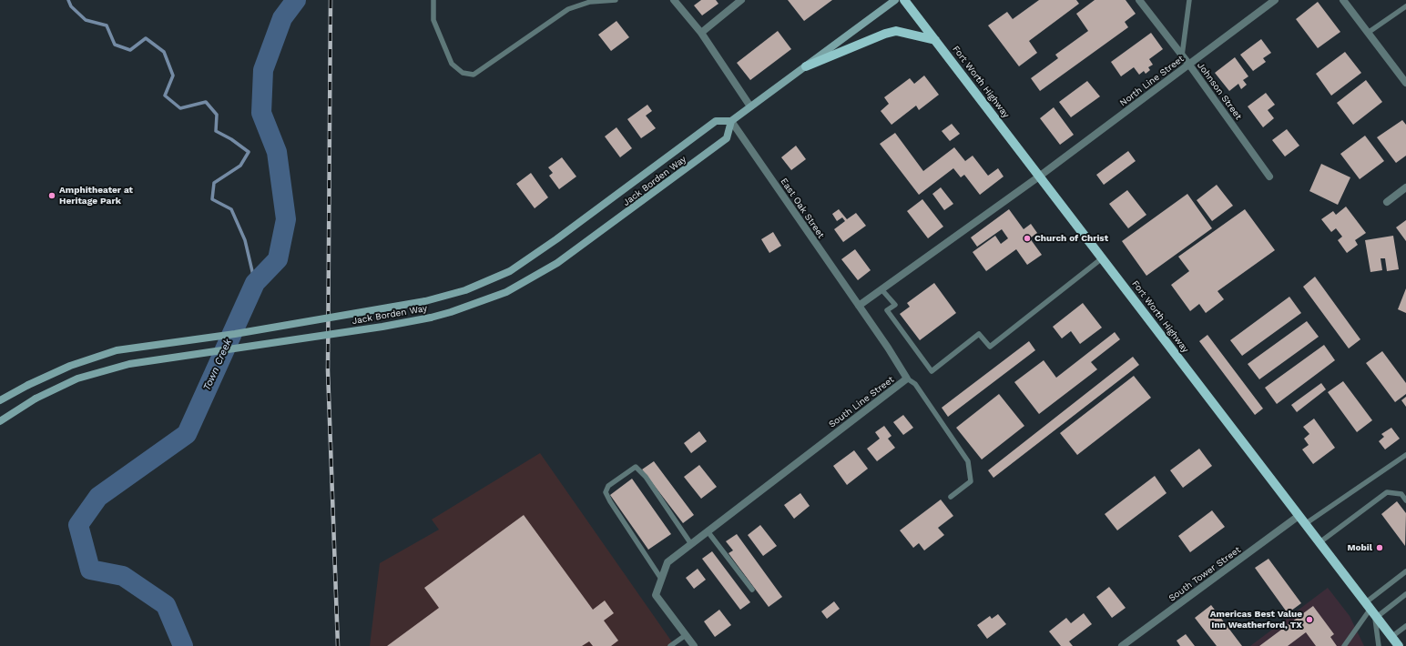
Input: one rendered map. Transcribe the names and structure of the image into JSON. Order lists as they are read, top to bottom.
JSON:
{
  "streets": {
    "main road": ["Fort Worth Highway", "Jack Borden Way"],
    "street": [
      "North Line Street",
      "Johnson Street",
      "East Oak Street",
      "South Line Street",
      "South Tower Street"
    ]
  },
  "crossings": [
    ["North Line Street", "Fort Worth Highway"],
    ["North Line Street", "Johnson Street"],
    ["Fort Worth Highway", "South Tower Street"],
    ["Jack Borden Way", "East Oak Street"],
    ["East Oak Street", "South Line Street"]
  ],
  "water": ["Town Creek"],
  "places": [
    "Amphitheater at Heritage Park",
    "Church of Christ",
    "Mobil",
    "Americas Best Value Inn Weatherford, TX"
  ]
}
